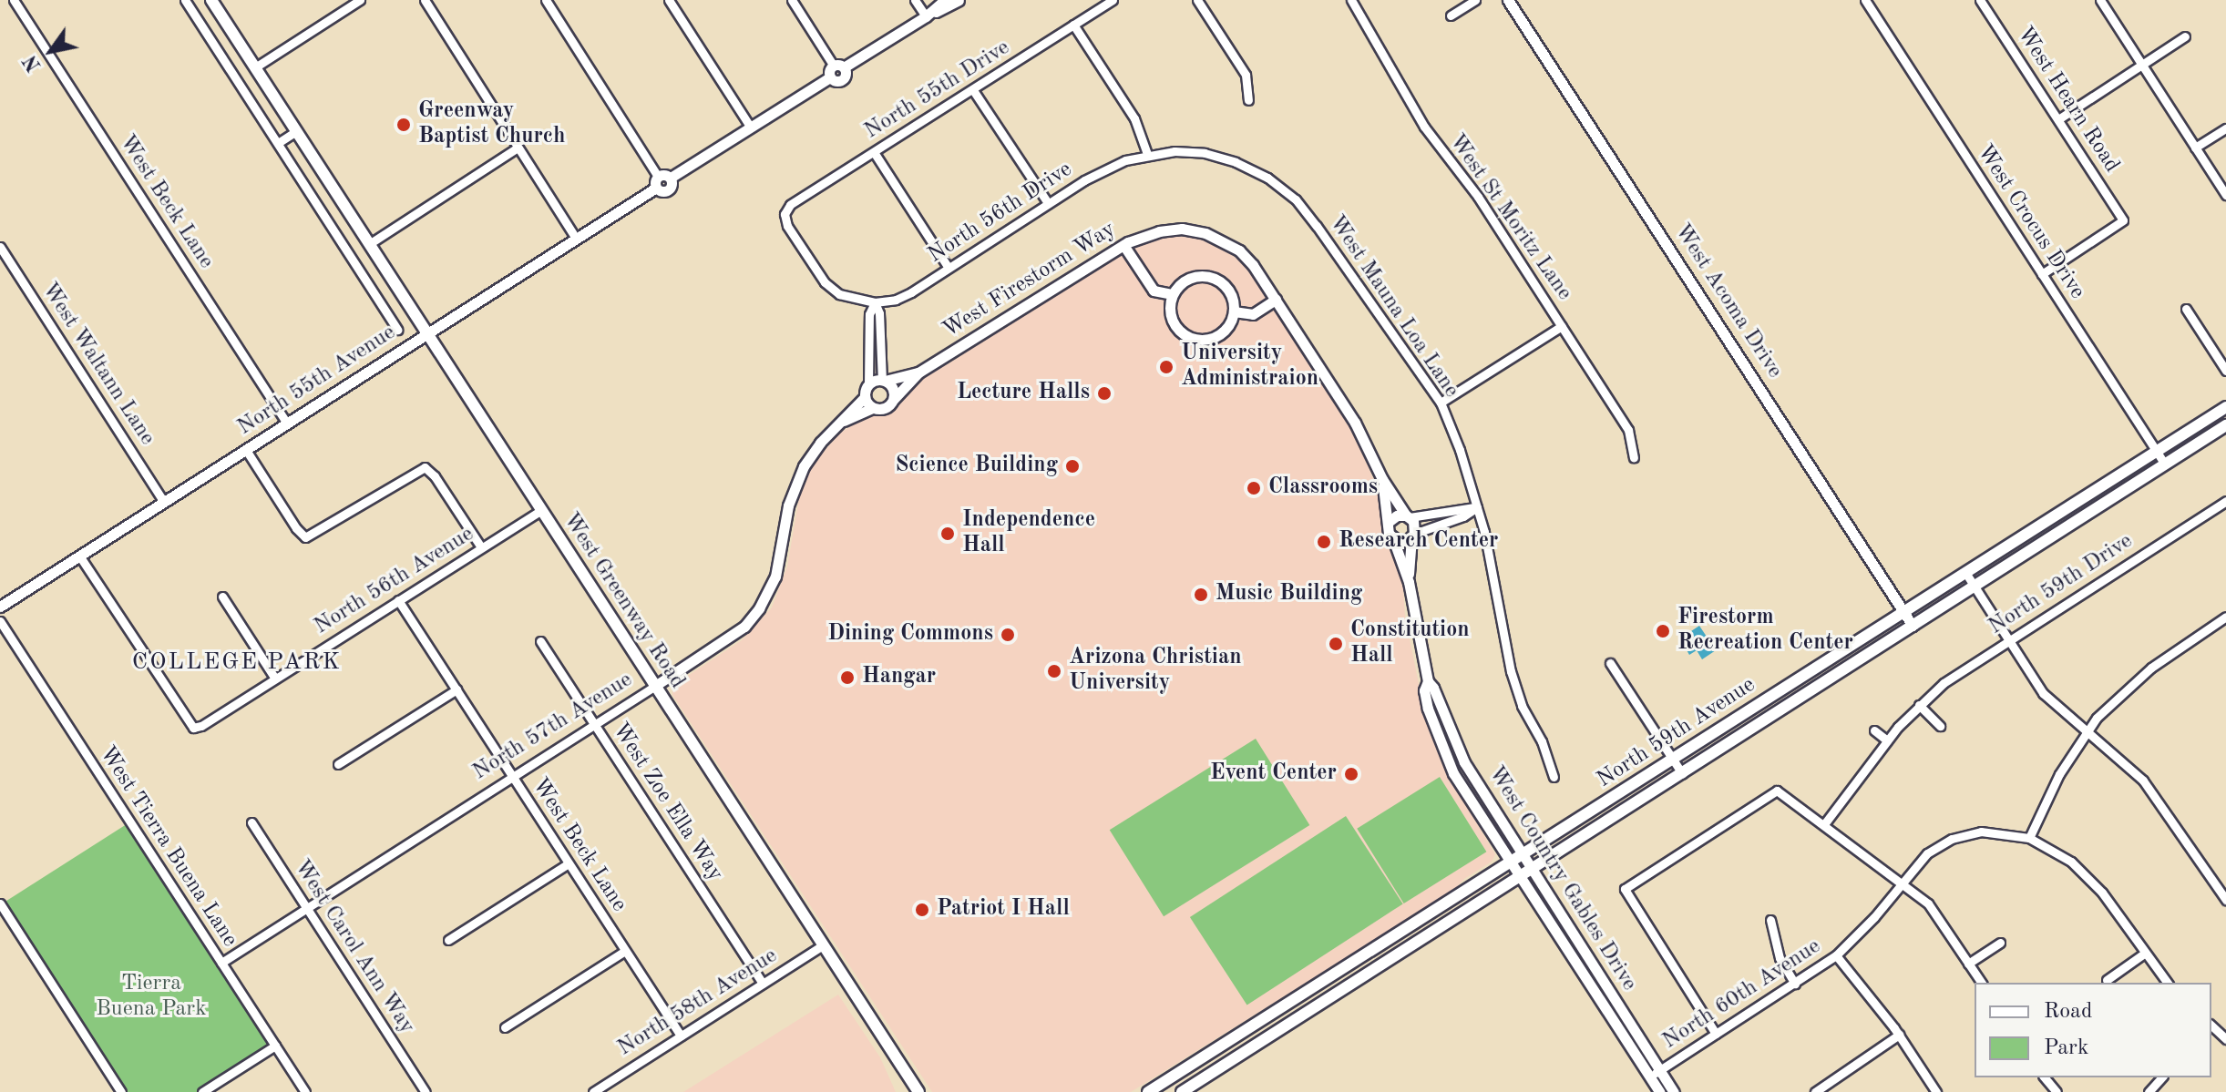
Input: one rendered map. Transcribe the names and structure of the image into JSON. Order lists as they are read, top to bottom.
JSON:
{
  "streets": {
    "main road": ["West Greenway Road", "North 59th Avenue"],
    "street": [
      "North 55th Drive",
      "West Hearn Road",
      "West Beck Lane",
      "North 56th Drive",
      "West St Moritz Lane",
      "West Crocus Drive",
      "West Firestorm Way",
      "West Acoma Drive",
      "West Mauna Loa Lane",
      "West Waltann Lane",
      "North 55th Avenue",
      "North 56th Avenue",
      "North 59th Drive",
      "North 57th Avenue",
      "West Zoe Ella Way",
      "West Tierra Buena Lane",
      "West Country Gables Drive",
      "West Carol Ann Way",
      "North 60th Avenue",
      "North 58th Avenue"
    ]
  },
  "crossings": [
    ["North 55th Drive", "North 56th Drive"],
    ["West Hearn Road", "West Crocus Drive"],
    ["West Beck Lane", "North 55th Avenue"],
    ["West Beck Lane", "North 56th Avenue"],
    ["West Beck Lane", "North 57th Avenue"],
    ["West Beck Lane", "North 58th Avenue"],
    ["North 56th Drive", "West Mauna Loa Lane"],
    ["West Crocus Drive", "North 59th Avenue"],
    ["West Firestorm Way", "North 57th Avenue"],
    ["West Firestorm Way", "West Country Gables Drive"],
    ["West Acoma Drive", "North 59th Avenue"],
    ["West Waltann Lane", "North 55th Avenue"],
    ["North 55th Avenue", "North 56th Avenue"],
    ["North 55th Avenue", "West Greenway Road"],
    ["North 56th Avenue", "West Greenway Road"],
    ["West Greenway Road", "North 57th Avenue"],
    ["West Greenway Road", "North 58th Avenue"],
    ["North 57th Avenue", "West Zoe Ella Way"],
    ["North 57th Avenue", "West Tierra Buena Lane"],
    ["North 57th Avenue", "West Carol Ann Way"],
    ["North 59th Avenue", "West Country Gables Drive"],
    ["West Zoe Ella Way", "North 58th Avenue"],
    ["West Country Gables Drive", "North 60th Avenue"]
  ],
  "districts": ["COLLEGE PARK"],
  "parks": ["Tierra Buena Park"],
  "places": [
    "Greenway Baptist Church",
    "University Administraion",
    "Lecture Halls",
    "Science Building",
    "Classrooms",
    "Independence Hall",
    "Research Center",
    "Music Building",
    "Firestorm Recreation Center",
    "Dining Commons",
    "Constitution Hall",
    "Arizona Christian University",
    "Hangar",
    "Event Center",
    "Patriot I Hall"
  ],
  "legend": ["Road", "Park"],
  "north": "bottom left"
}
